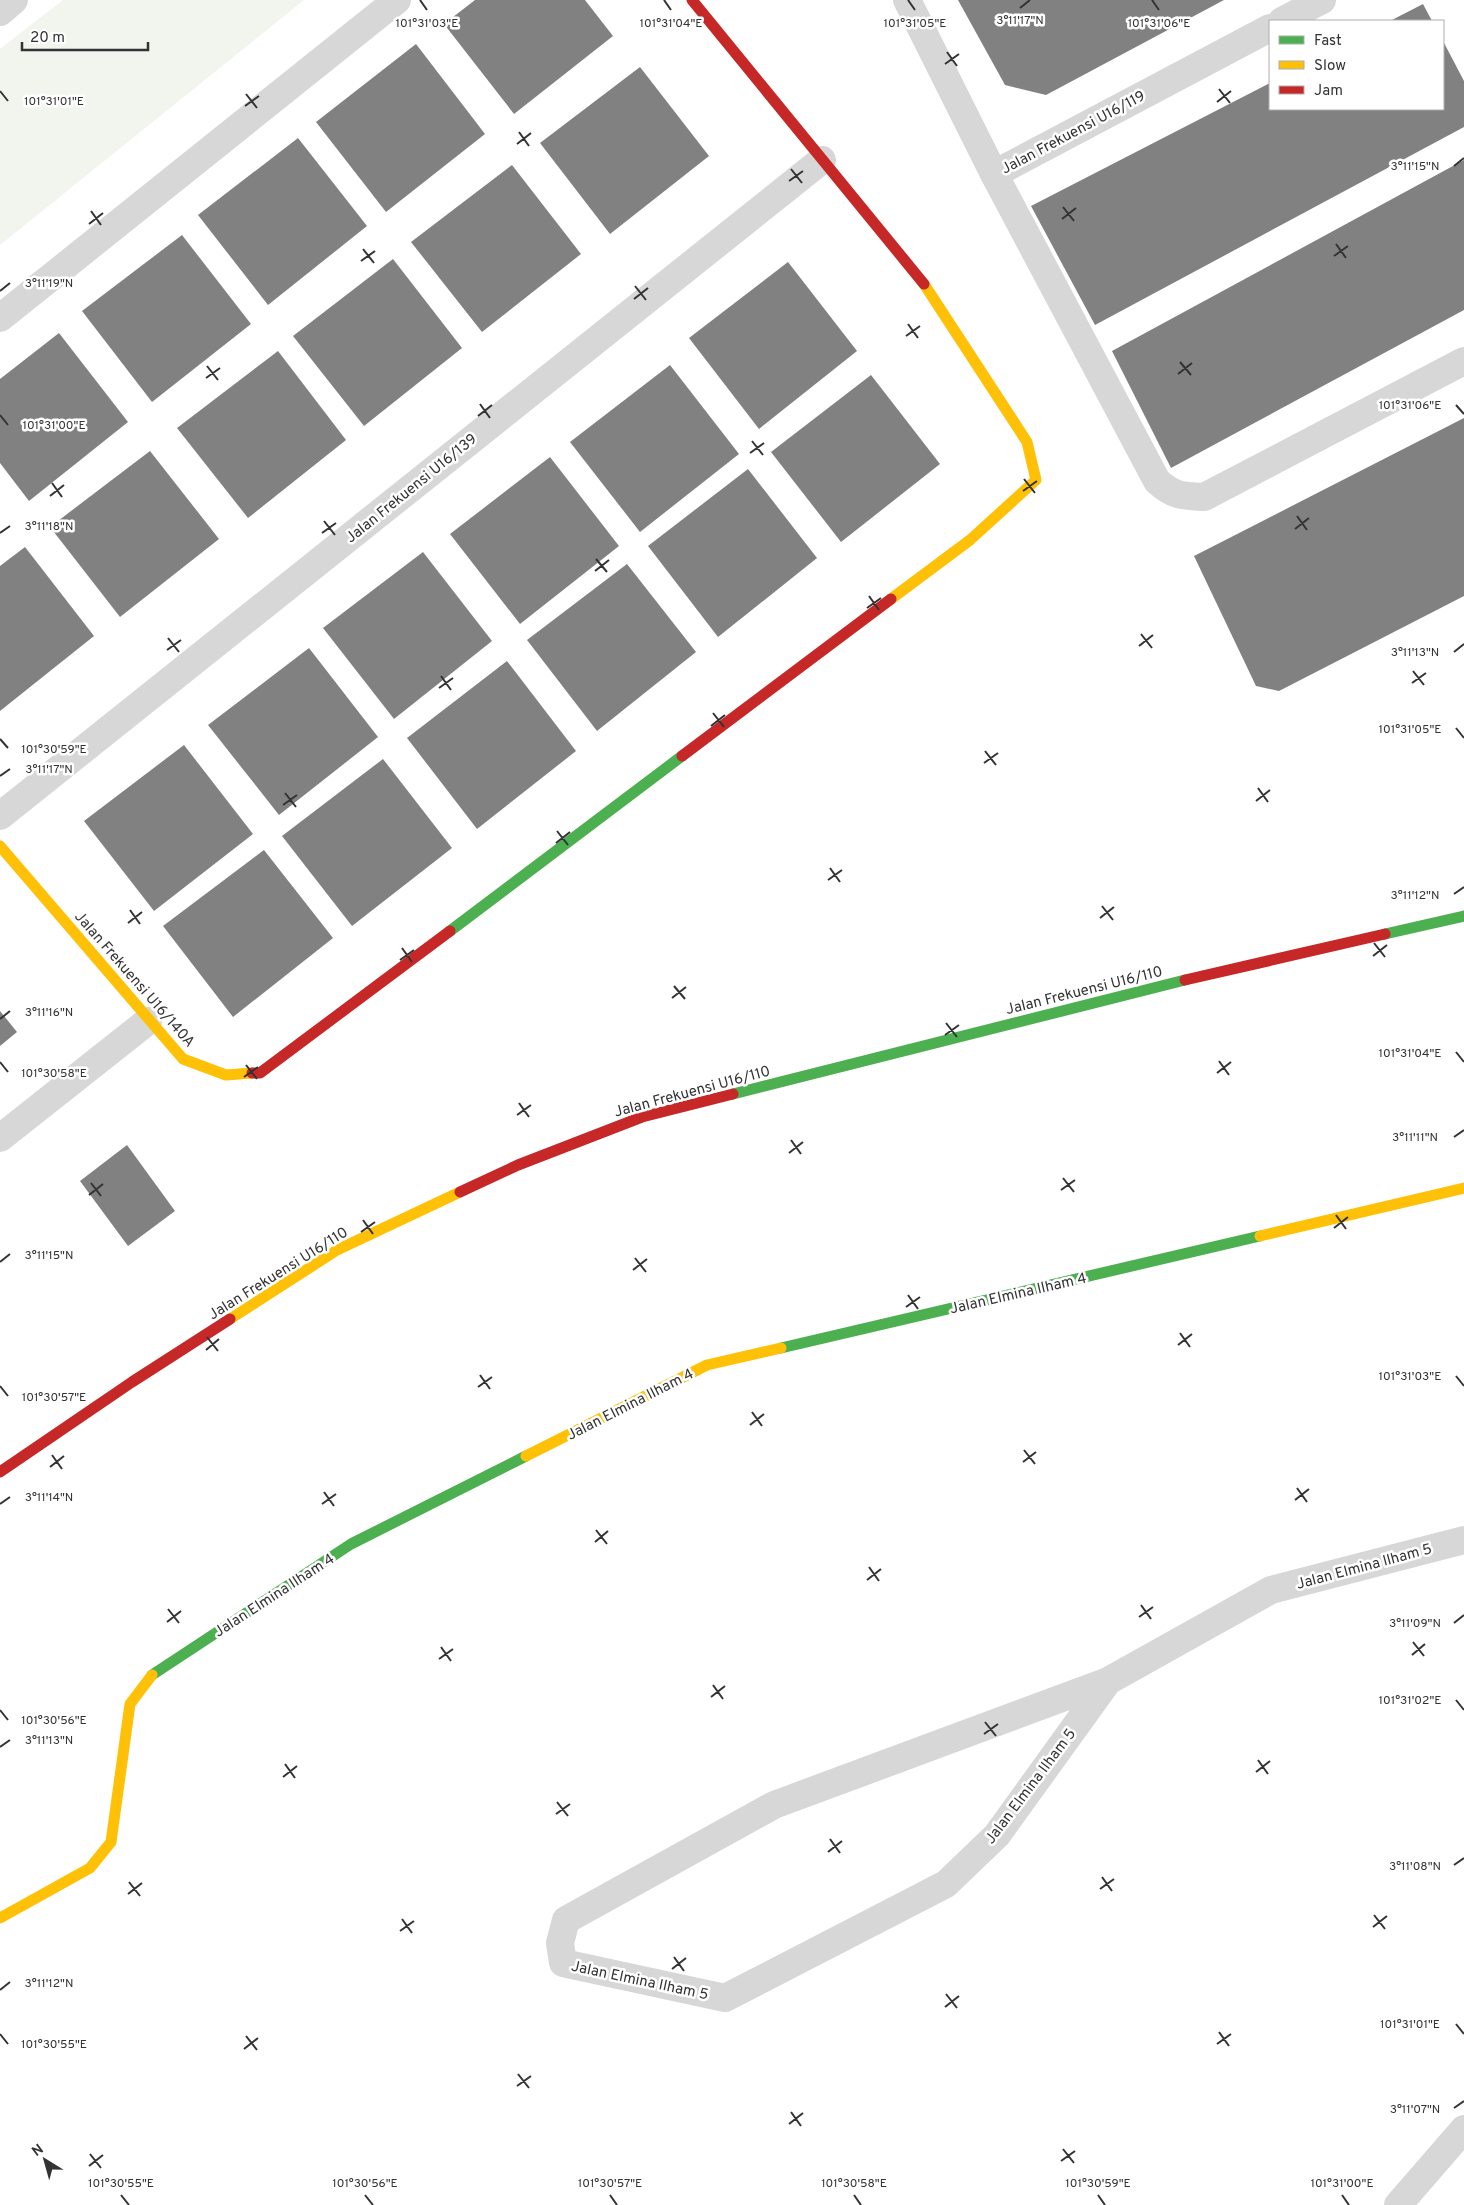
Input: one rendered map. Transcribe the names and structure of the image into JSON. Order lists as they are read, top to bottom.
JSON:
{
  "streets": {
    "street": [
      "Jalan Frekuensi U16/119",
      "Jalan Frekuensi U16/139",
      "Jalan Frekuensi U16/140A",
      "Jalan Frekuensi U16/110",
      "Jalan Elmina Ilham 4",
      "Jalan Elmina Ilham 5"
    ]
  },
  "crossings": [
    ["Jalan Frekuensi U16/139", "Jalan Frekuensi U16/140A"]
  ],
  "legend": ["Fast", "Slow", "Jam"],
  "scale_bar": "20 m",
  "north": "top left",
  "coordinates": [
    "3°11'17\"N",
    "101°31'03\"E",
    "101°31'04\"E",
    "101°31'05\"E",
    "101°31'06\"E",
    "101°31'01\"E",
    "3°11'15\"N",
    "3°11'19\"N",
    "101°31'00\"E",
    "3°11'18\"N",
    "3°11'13\"N",
    "101°30'59\"E",
    "3°11'12\"N",
    "3°11'16\"N",
    "101°30'58\"E",
    "3°11'11\"N",
    "101°30'57\"E",
    "3°11'14\"N",
    "3°11'09\"N",
    "101°31'02\"E",
    "101°30'56\"E",
    "3°11'08\"N",
    "101°30'55\"E",
    "3°11'07\"N"
  ]
}
